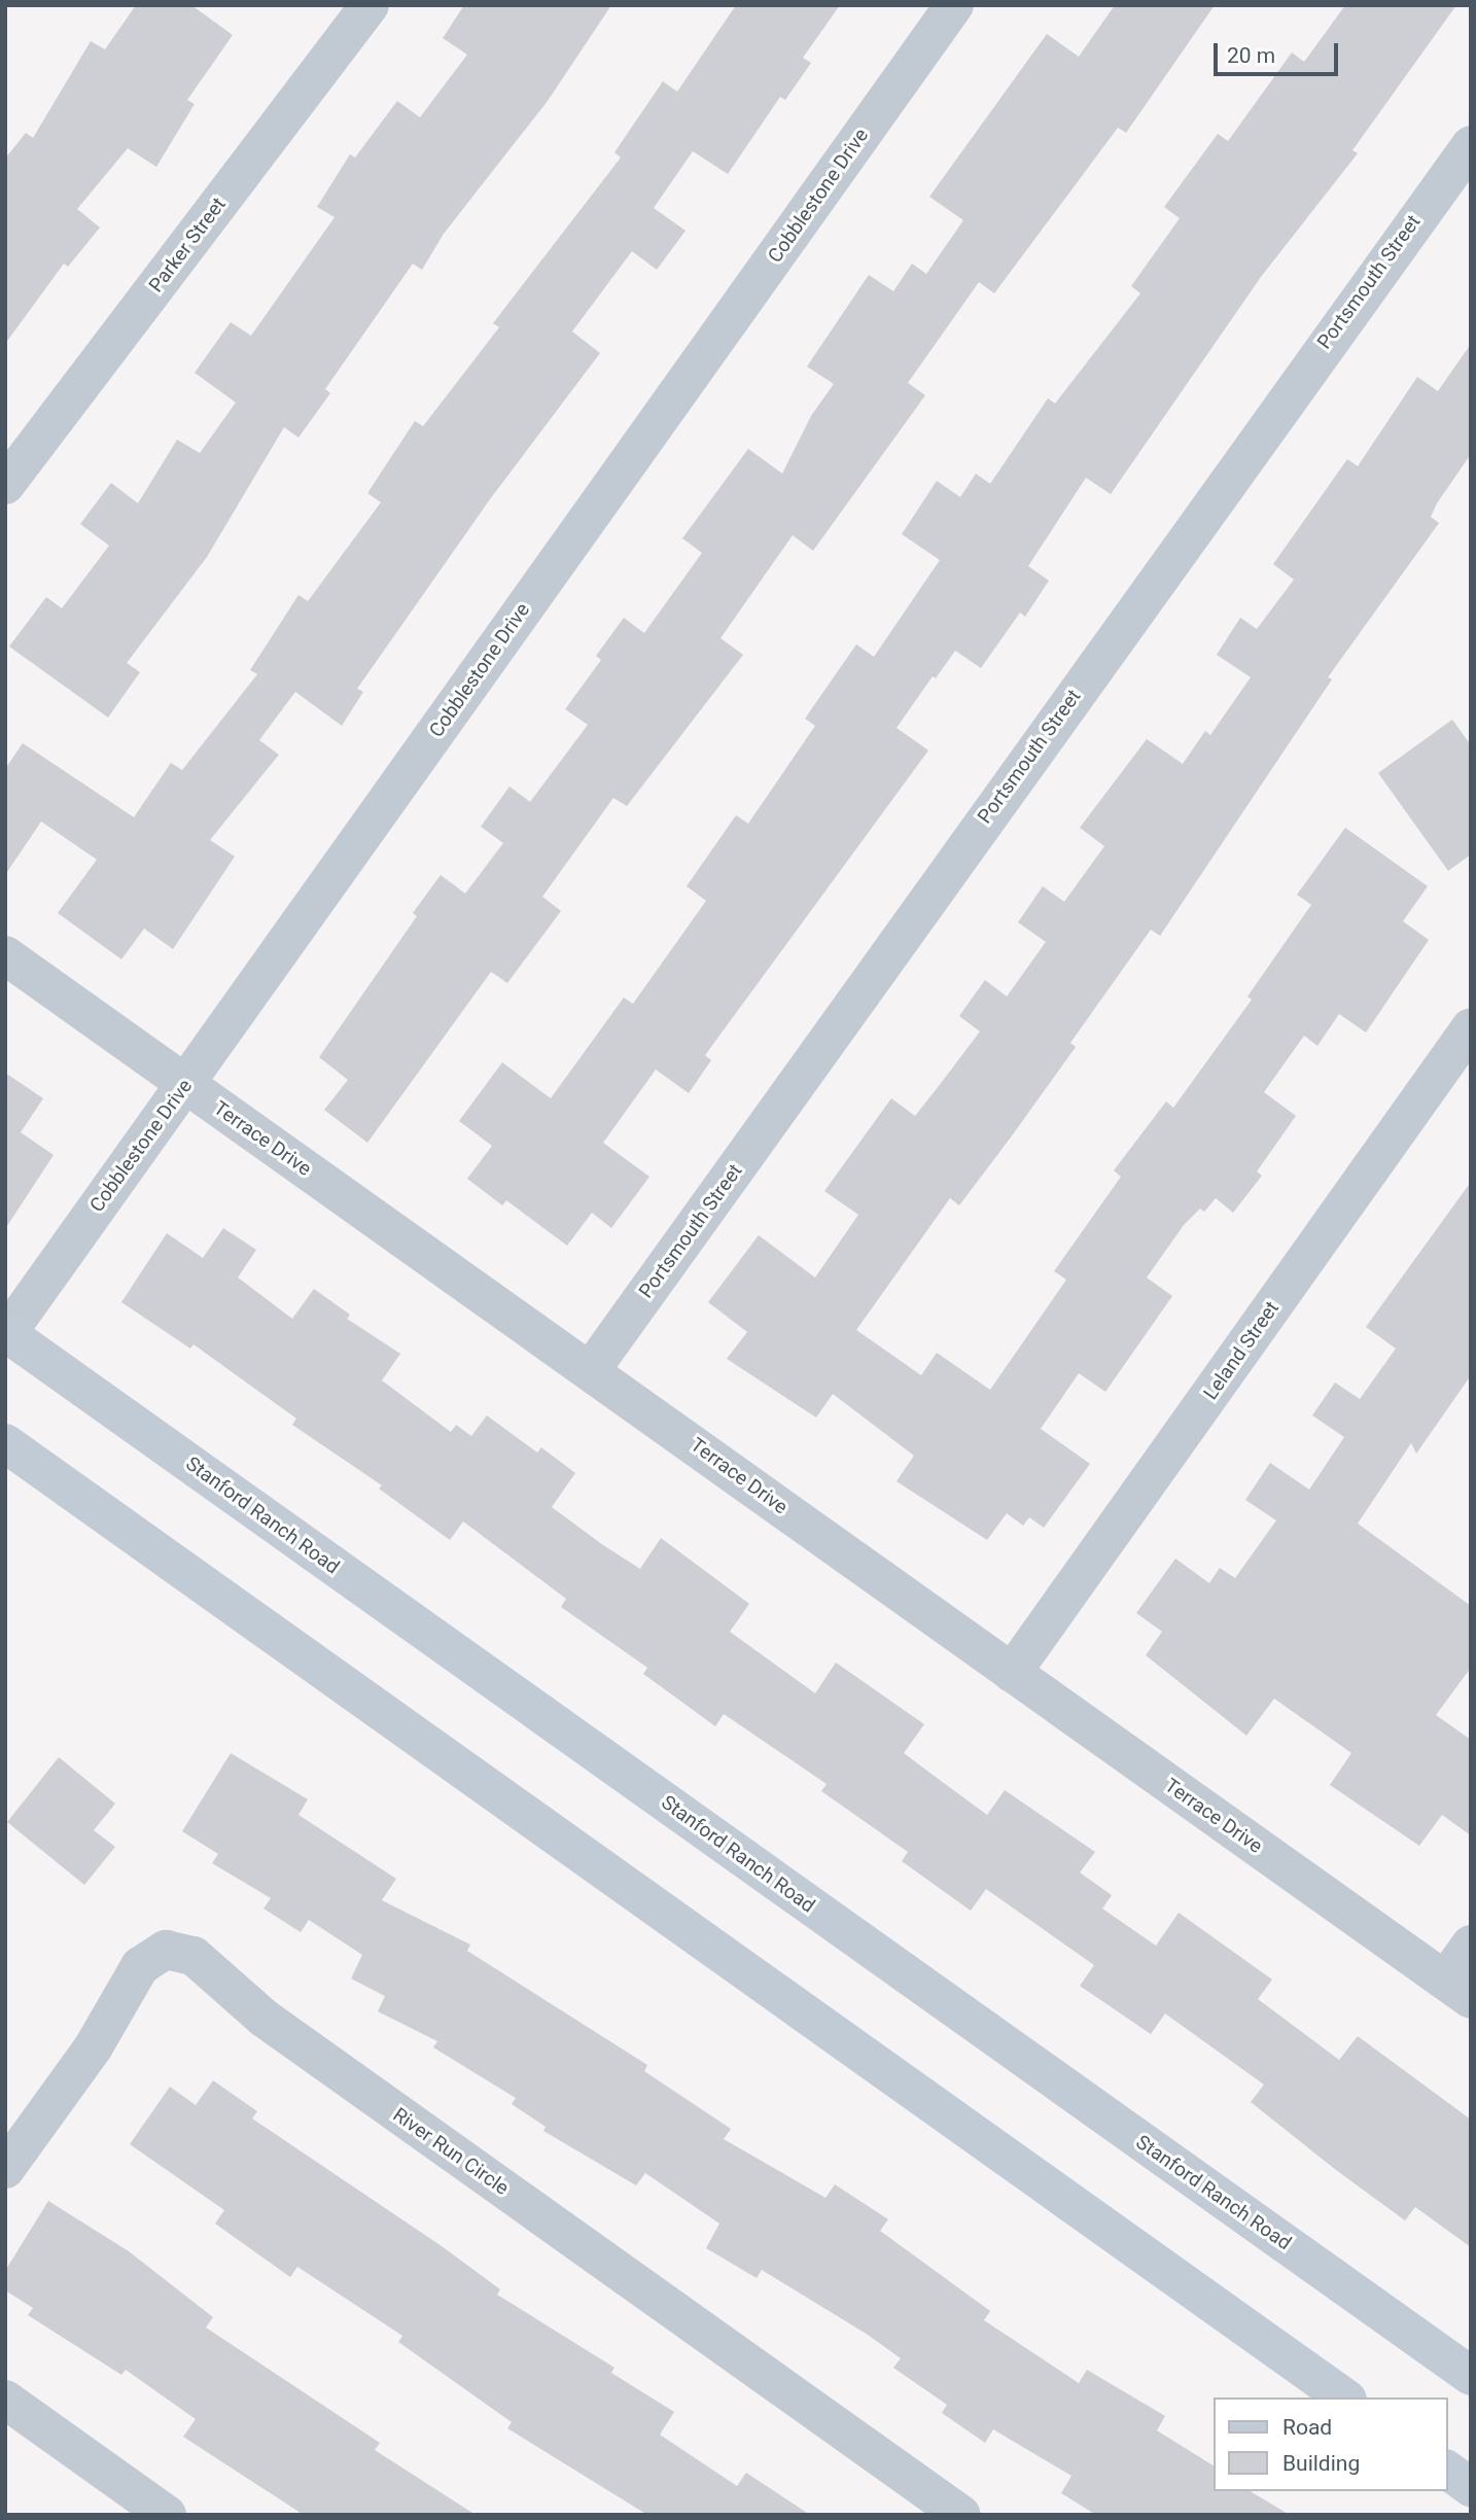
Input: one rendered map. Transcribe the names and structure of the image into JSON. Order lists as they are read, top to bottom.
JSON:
{
  "streets": {
    "main road": ["Stanford Ranch Road"],
    "street": [
      "Cobblestone Drive",
      "Parker Street",
      "Portsmouth Street",
      "Terrace Drive",
      "Leland Street",
      "River Run Circle"
    ]
  },
  "crossings": [
    ["Cobblestone Drive", "Terrace Drive"],
    ["Cobblestone Drive", "Stanford Ranch Road"],
    ["Portsmouth Street", "Terrace Drive"],
    ["Terrace Drive", "Leland Street"]
  ],
  "legend": ["Road", "Building"],
  "scale_bar": "20 m"
}
